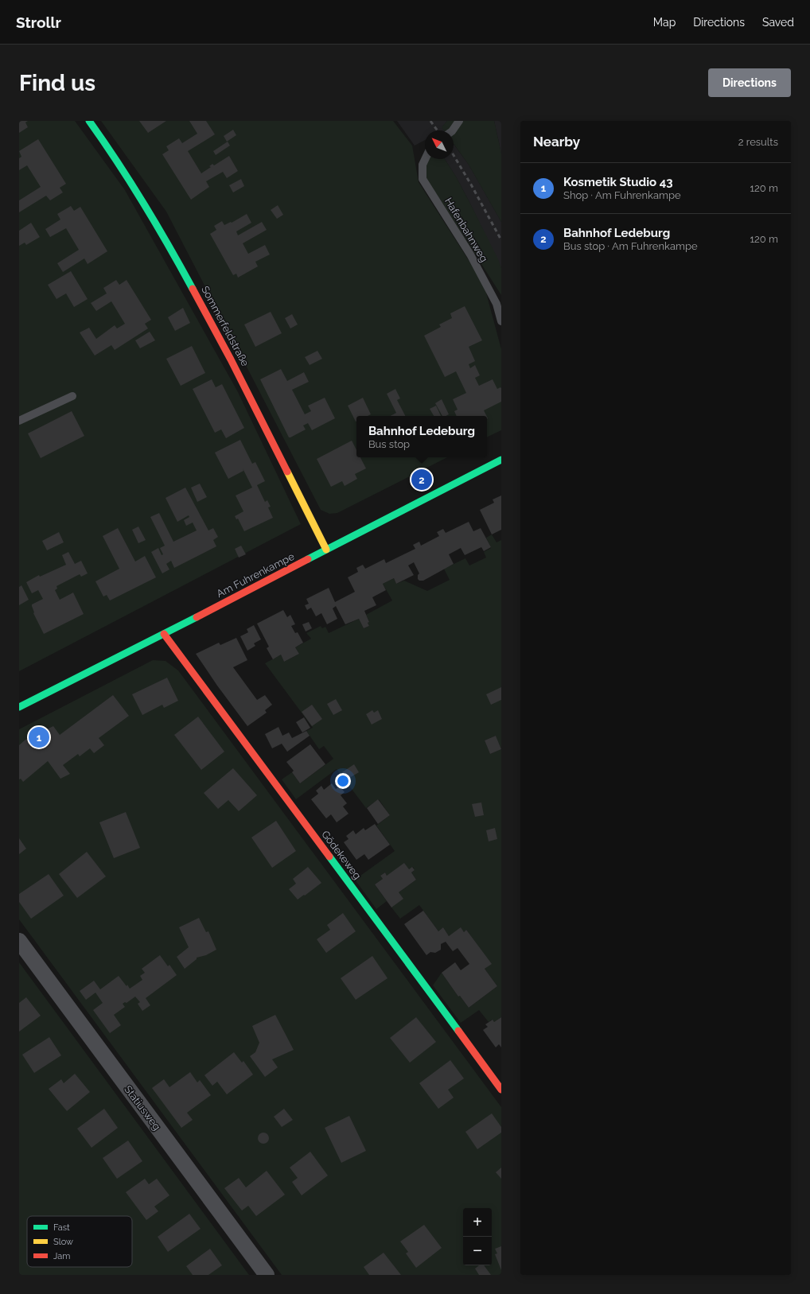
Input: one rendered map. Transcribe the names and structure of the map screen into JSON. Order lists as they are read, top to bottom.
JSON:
{
  "streets": {
    "street": [
      "Sommerfeldstraße",
      "Am Fuhrenkampe",
      "Gödekeweg",
      "Statiusweg"
    ],
    "lane": ["Hafenbahnweg"]
  },
  "crossings": [
    ["Sommerfeldstraße", "Am Fuhrenkampe"],
    ["Am Fuhrenkampe", "Gödekeweg"]
  ],
  "legend": ["Fast", "Slow", "Jam"],
  "north": "top left",
  "page": {
    "header": "Strollr",
    "nav": ["Map", "Directions", "Saved"],
    "buttons": "Directions",
    "title": "Find us",
    "heading": ["Nearby", "2 results"],
    "list": [
      {
        "mark": "1",
        "name": "Kosmetik Studio 43",
        "note": "Shop · Am Fuhrenkampe",
        "value": "120 m"
      },
      {
        "mark": "2",
        "name": "Bahnhof Ledeburg",
        "note": "Bus stop · Am Fuhrenkampe",
        "value": "120 m"
      }
    ],
    "popup": ["Bahnhof Ledeburg", "Bus stop"],
    "pins": ["2", "1"],
    "map_buttons": ["+", "−"]
  }
}
